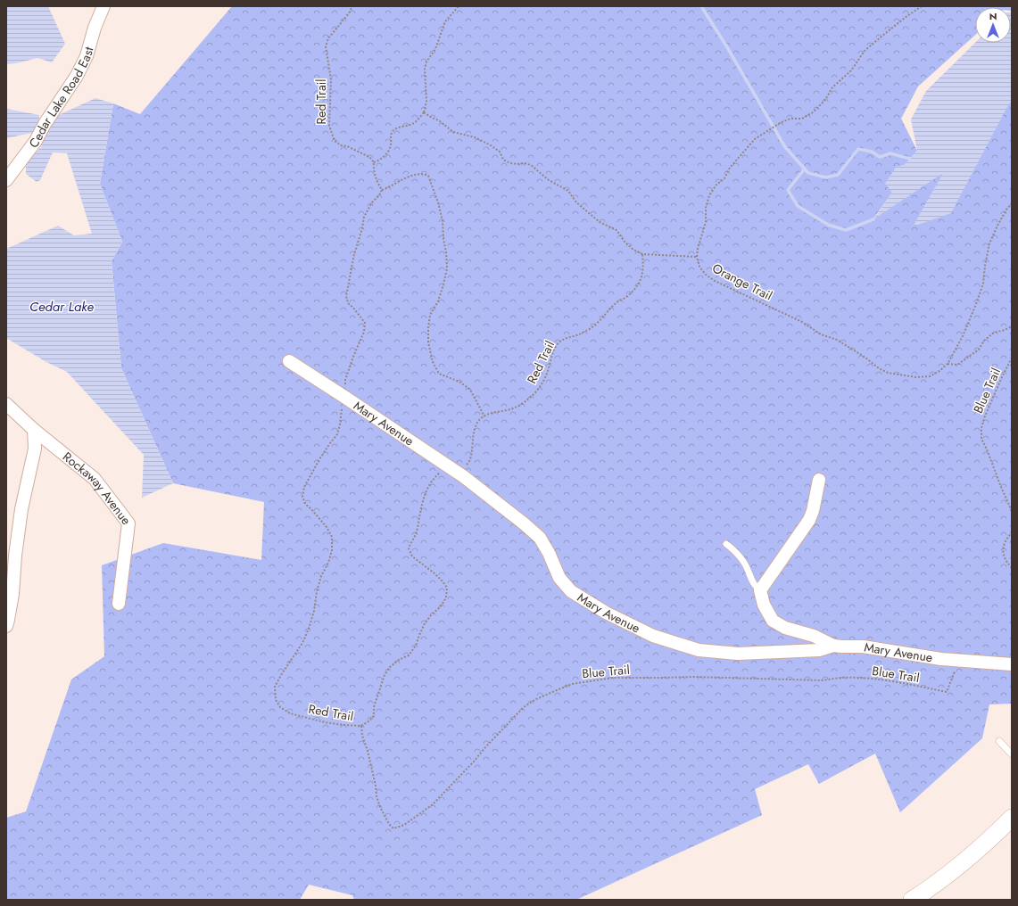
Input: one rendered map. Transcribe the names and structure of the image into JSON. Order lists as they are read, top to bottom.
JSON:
{
  "streets": {
    "street": ["Cedar Lake Road East", "Mary Avenue", "Rockaway Avenue"],
    "path": ["Red Trail", "Orange Trail", "Blue Trail"]
  },
  "crossings": [
    ["Red Trail", "Blue Trail"],
    ["Red Trail", "Mary Avenue"],
    ["Blue Trail", "Mary Avenue"]
  ],
  "water": ["Cedar Lake"],
  "north": "top"
}
